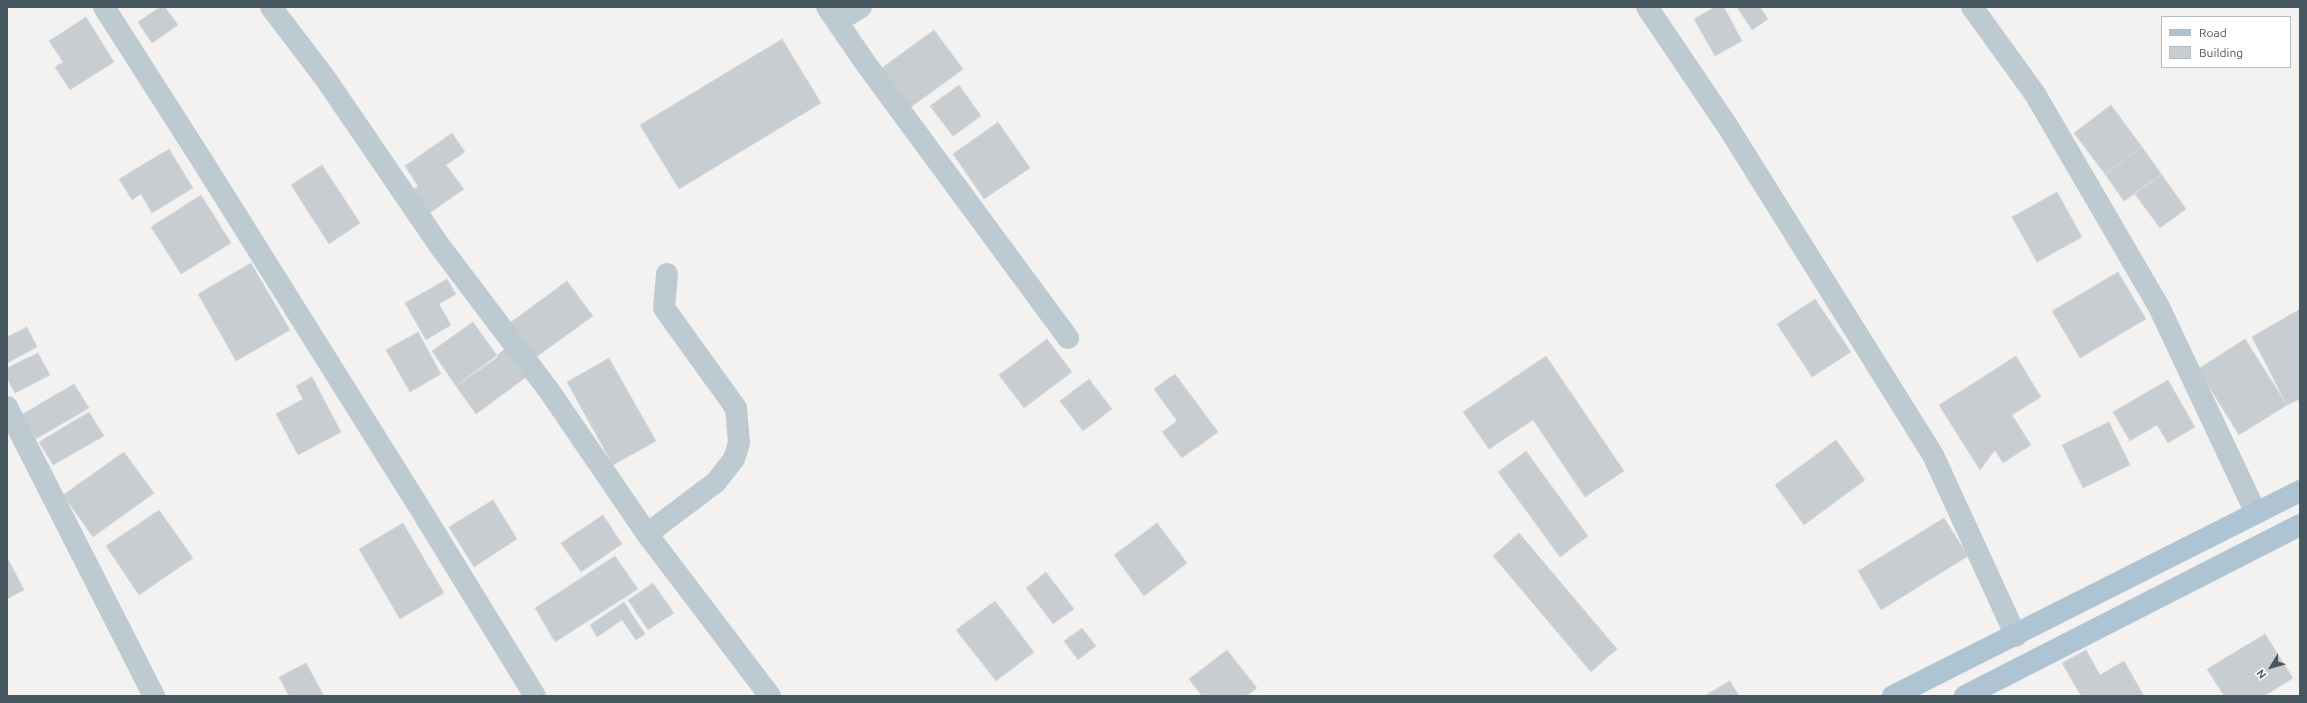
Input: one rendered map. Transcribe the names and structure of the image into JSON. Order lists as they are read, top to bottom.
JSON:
{
  "legend": ["Road", "Building"],
  "north": "bottom left"
}
